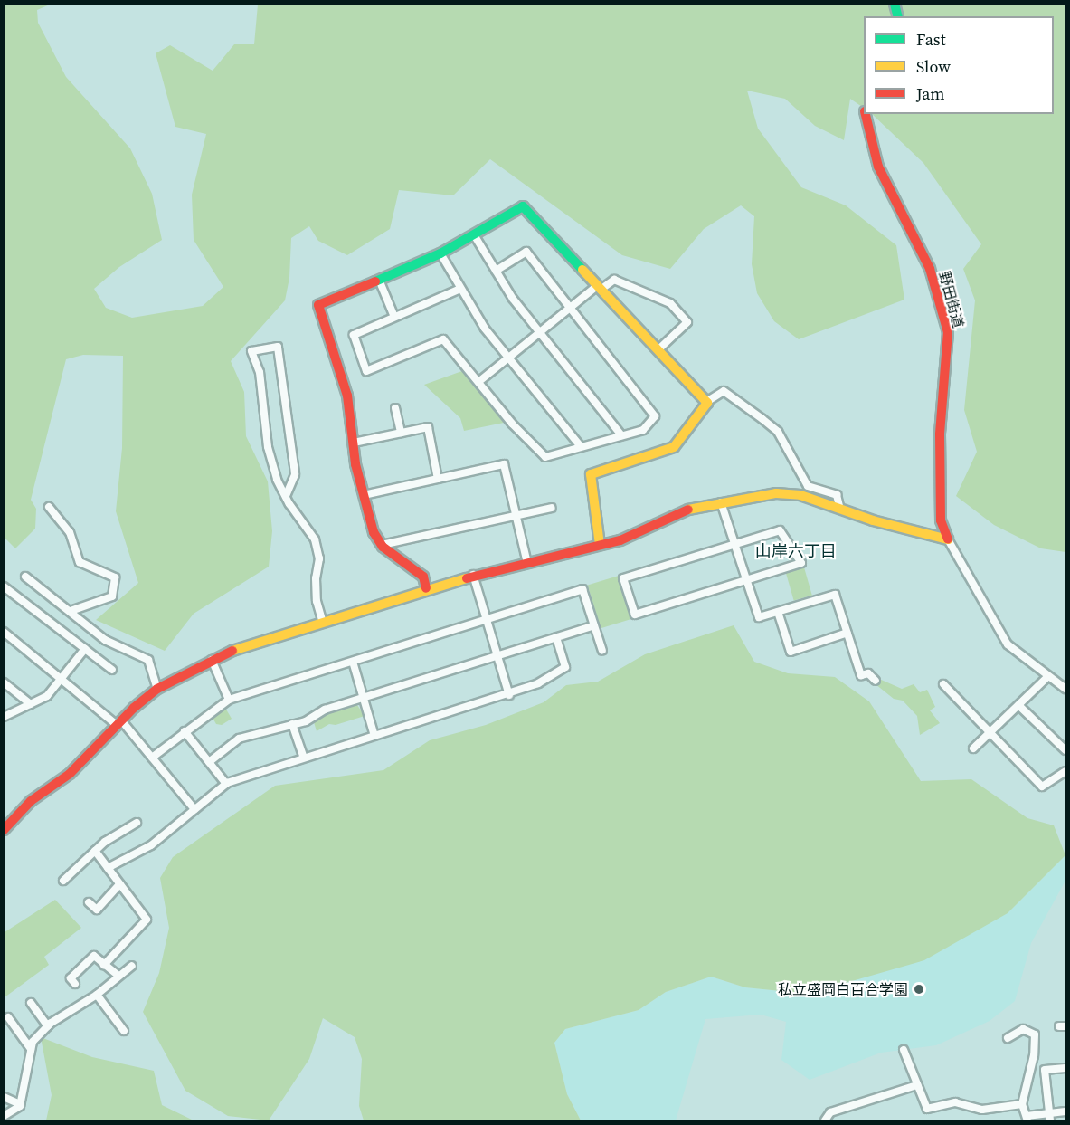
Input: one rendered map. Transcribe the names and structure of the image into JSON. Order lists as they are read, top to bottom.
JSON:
{
  "streets": {
    "street": ["野田街道"]
  },
  "districts": ["山岸六丁目"],
  "places": ["私立盛岡白百合学園"],
  "legend": ["Fast", "Slow", "Jam"]
}
